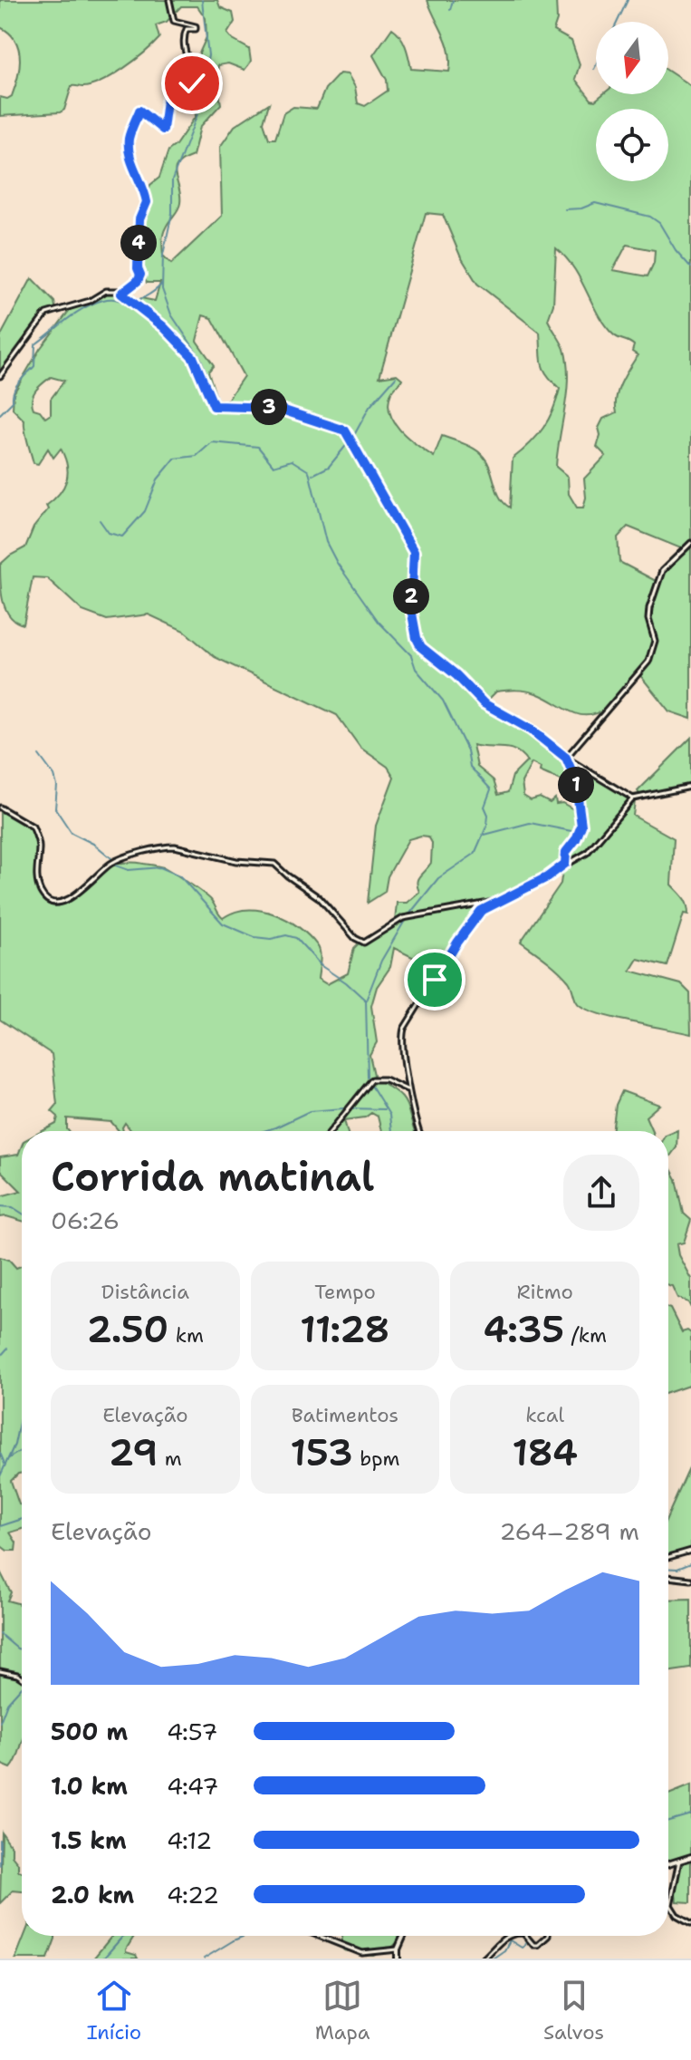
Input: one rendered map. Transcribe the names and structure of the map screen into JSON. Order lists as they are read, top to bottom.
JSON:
{
  "north": "bottom",
  "page": {
    "pins": [
      "4",
      "3",
      "2",
      "1"
    ],
    "heading": ["Corrida matinal", "06:26"],
    "stats": [
      ["Distância", "2.50 km"],
      ["Tempo", "11:28"],
      ["Ritmo", "4:35 /km"],
      ["Elevação", "29 m"],
      ["Batimentos", "153 bpm"],
      ["kcal", "184"]
    ],
    "chart": ["Elevação", "264–289 m"],
    "list": [
      {
        "name": "500 m",
        "note": "4:57"
      },
      {
        "name": "1.0 km",
        "note": "4:47"
      },
      {
        "name": "1.5 km",
        "note": "4:12"
      },
      {
        "name": "2.0 km",
        "note": "4:22"
      }
    ],
    "tabs": ["Início", "Mapa", "Salvos"]
  }
}
